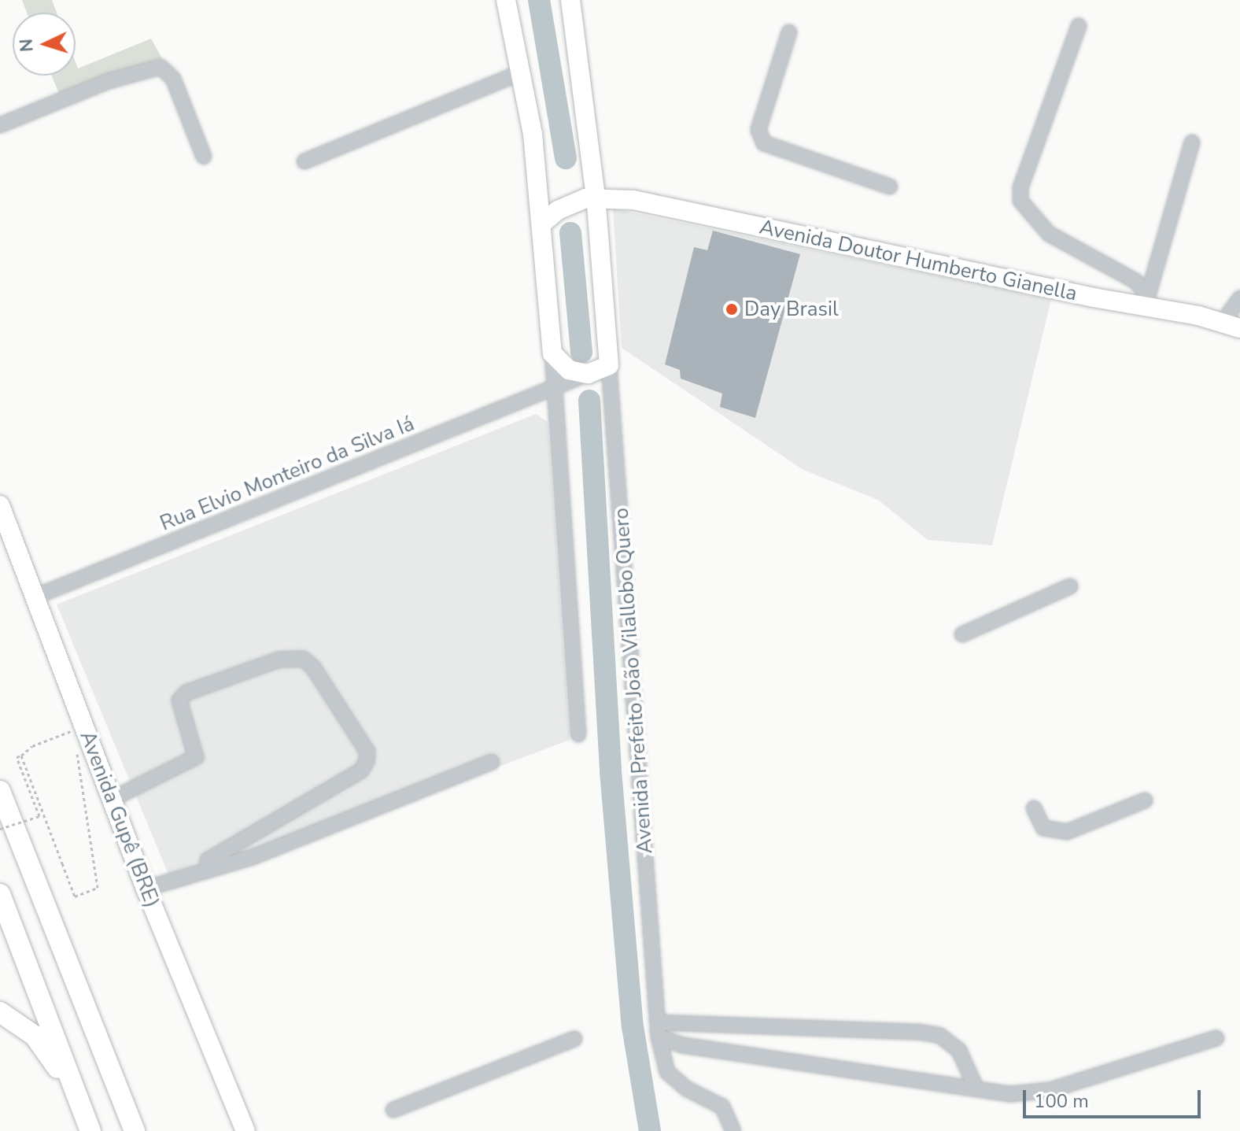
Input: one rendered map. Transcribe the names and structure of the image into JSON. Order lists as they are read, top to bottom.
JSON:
{
  "streets": {
    "main road": ["Avenida Doutor Humberto Gianella", "Avenida Prefeito João Vilallobo Quero", "Avenida Gupê (BRE)"],
    "street": ["Rua Elvio Monteiro da Silva Iá"]
  },
  "crossings": [
    ["Avenida Doutor Humberto Gianella", "Avenida Prefeito João Vilallobo Quero"],
    ["Rua Elvio Monteiro da Silva Iá", "Avenida Gupê (BRE)"]
  ],
  "places": ["Day Brasil"],
  "scale_bar": "100 m",
  "north": "left"
}
